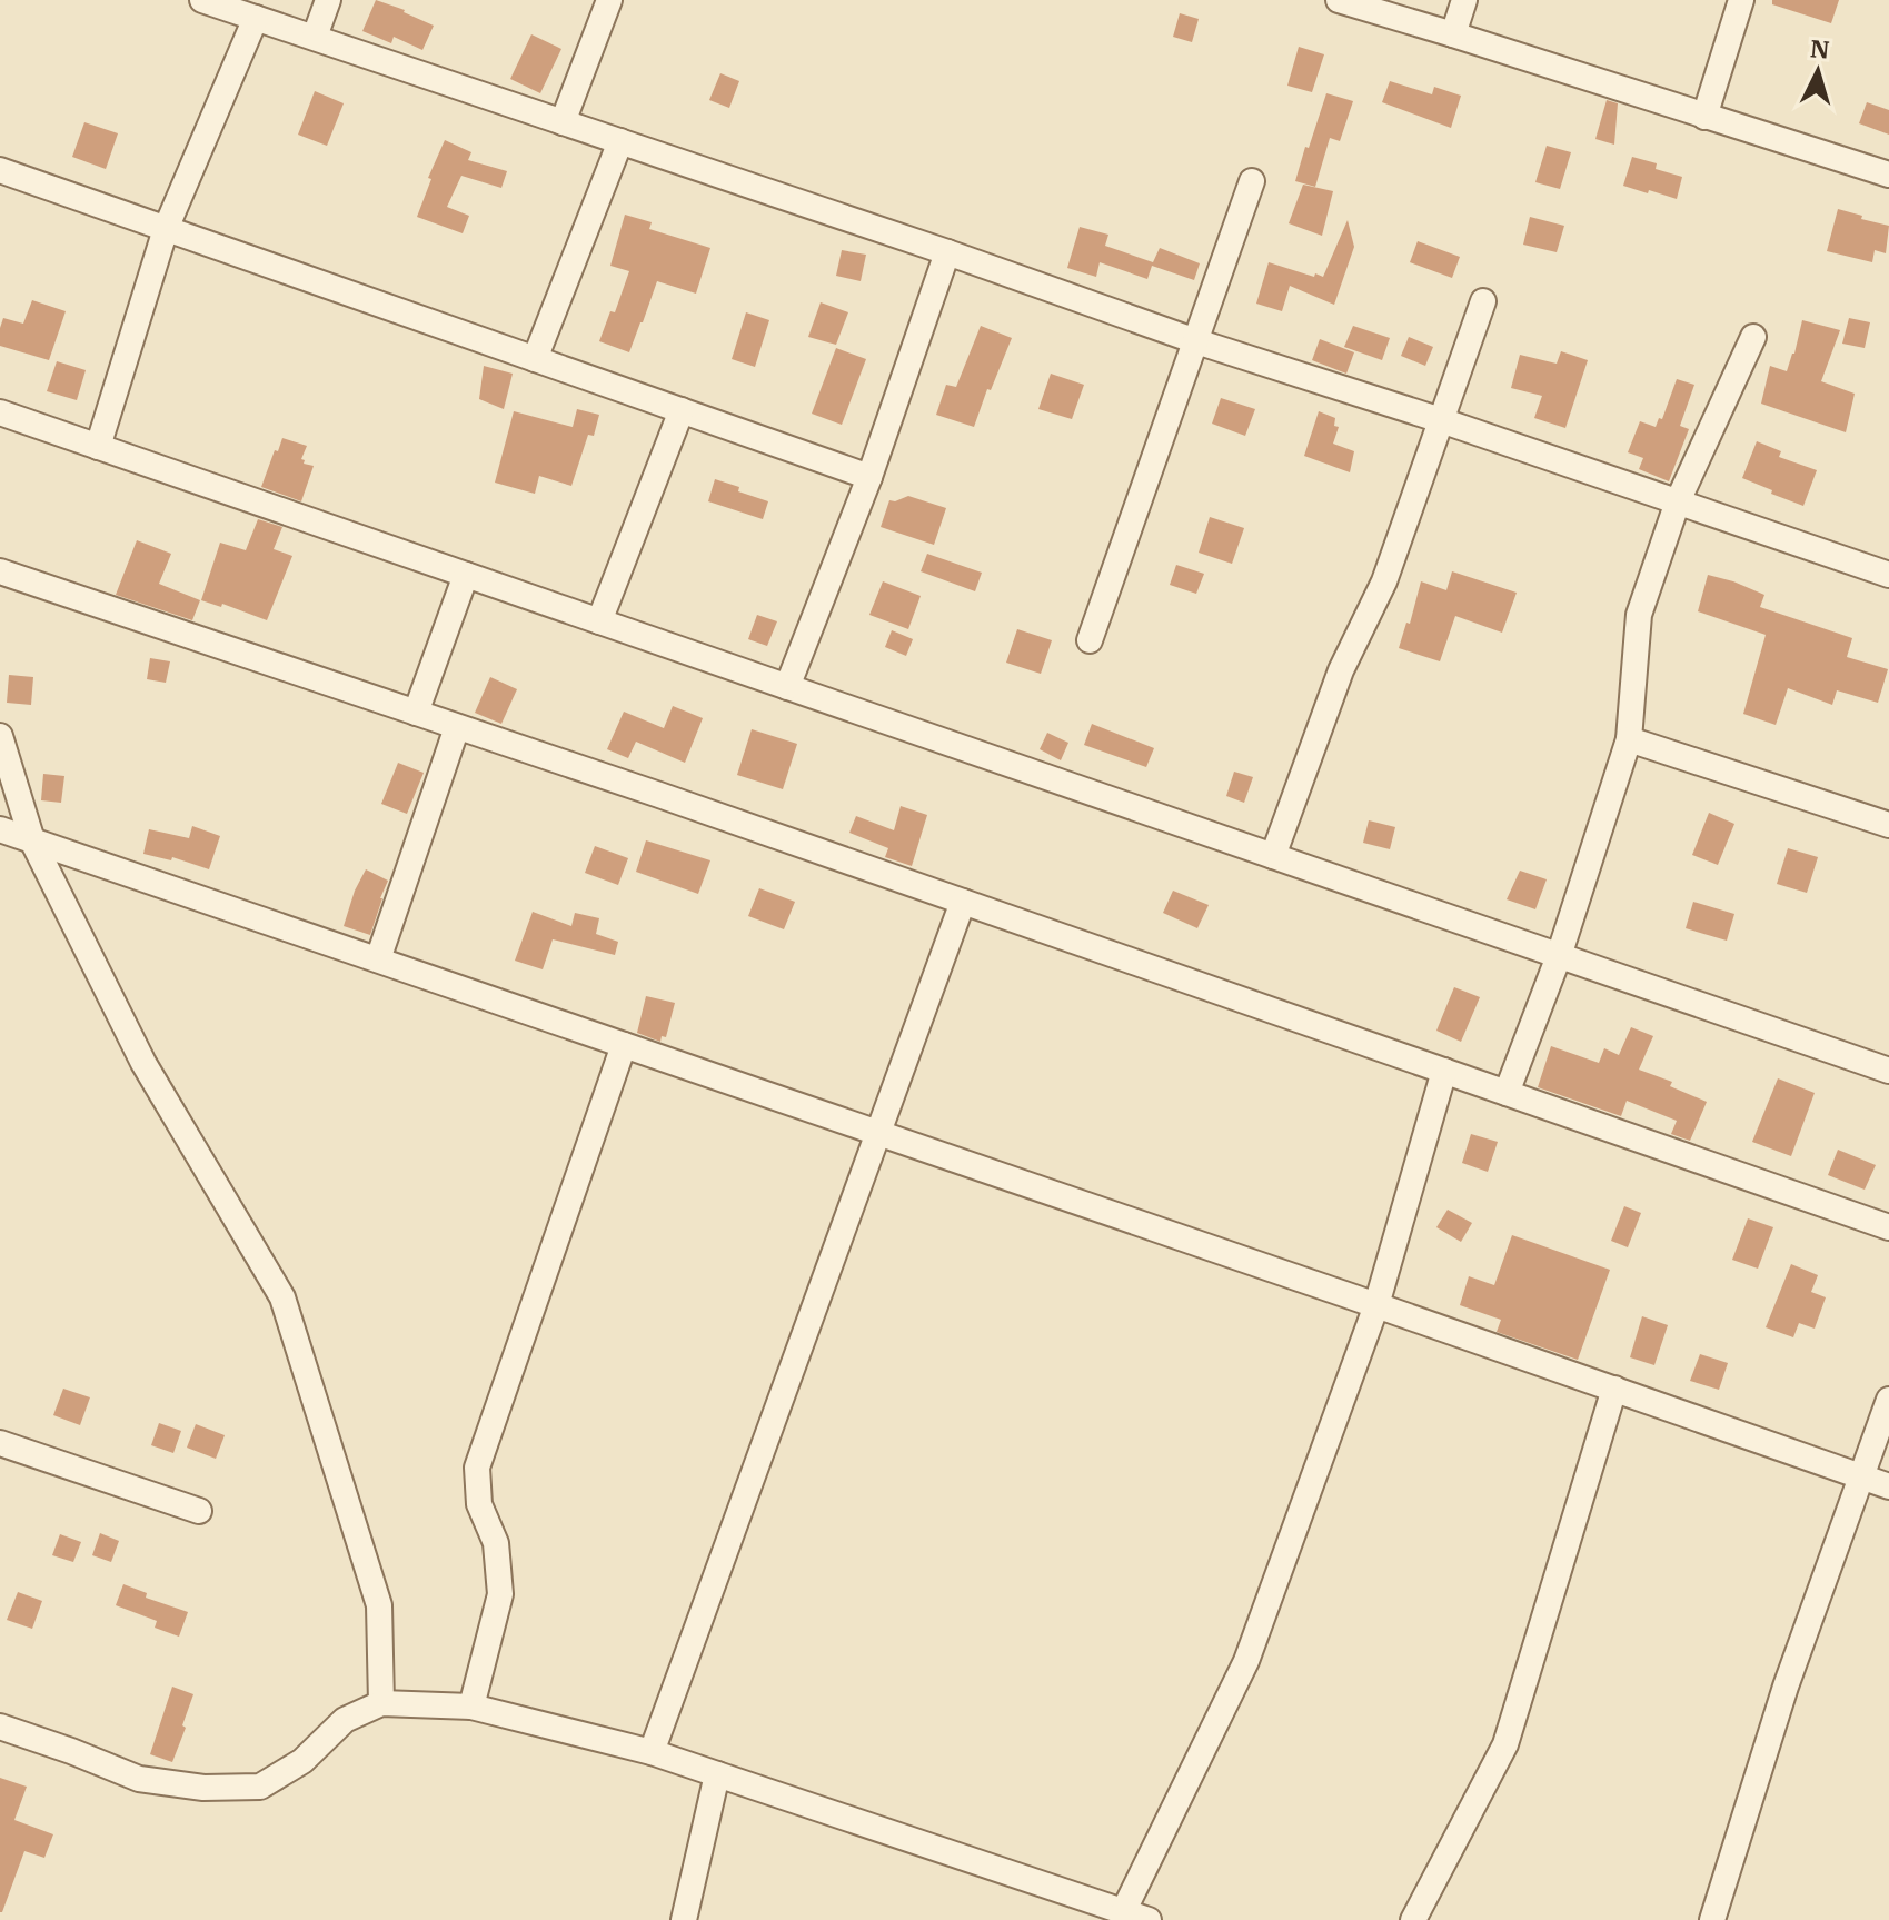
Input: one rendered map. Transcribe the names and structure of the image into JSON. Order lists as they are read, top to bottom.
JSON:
{
  "north": "top"
}
